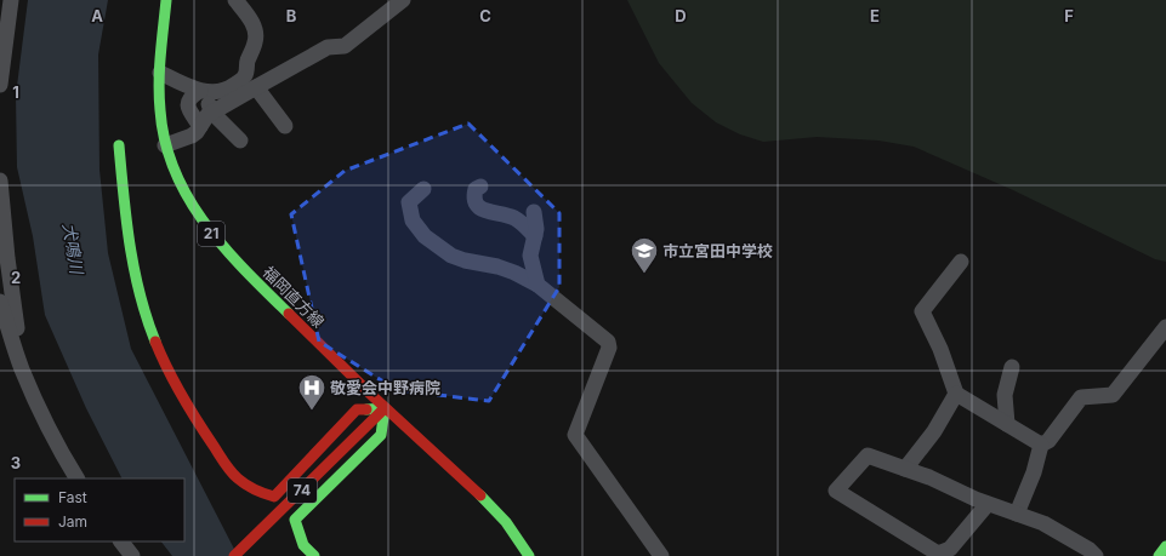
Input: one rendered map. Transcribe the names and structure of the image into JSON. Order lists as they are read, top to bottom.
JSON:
{
  "streets": {
    "main road": ["21", "福岡直方線", "74"]
  },
  "crossings": [
    ["福岡直方線", "74"]
  ],
  "water": ["犬鳴川"],
  "places": {
    "school or university": ["市立宮田中学校"],
    "hospital": ["敬愛会中野病院"]
  },
  "legend": ["Fast", "Jam"],
  "grid": {
    "columns": [
      "A",
      "B",
      "C",
      "D",
      "E",
      "F"
    ],
    "rows": ["1", "2", "3"]
  }
}
